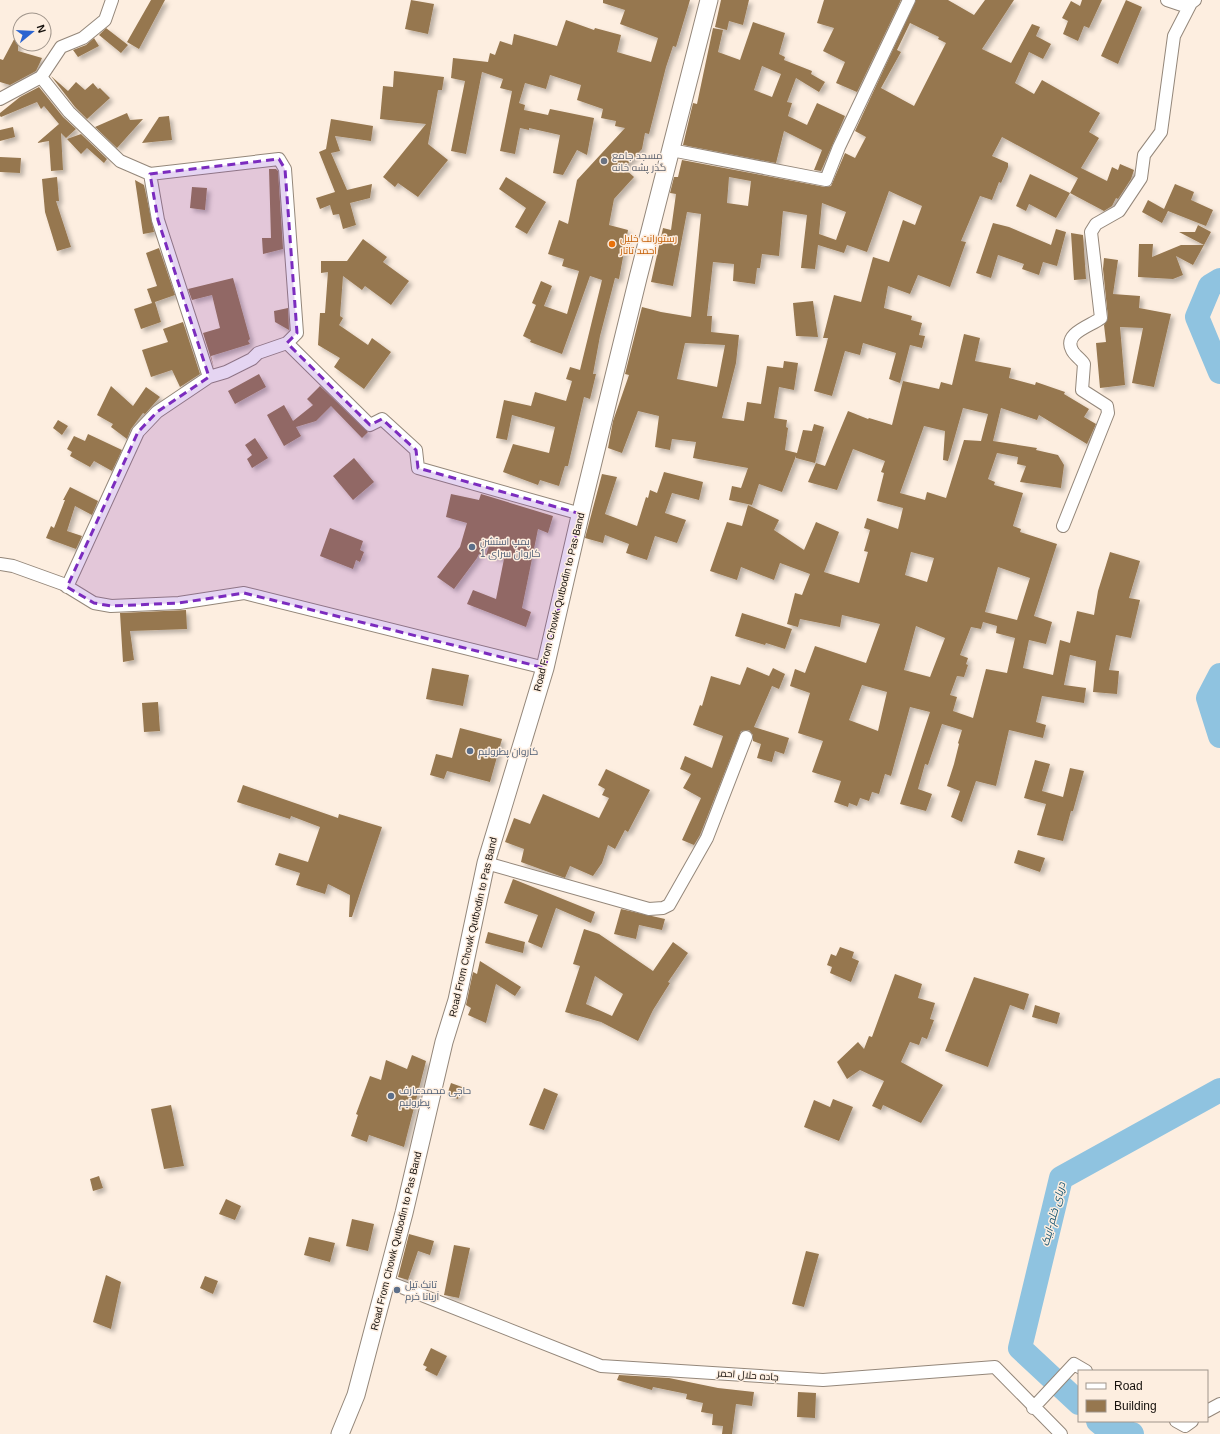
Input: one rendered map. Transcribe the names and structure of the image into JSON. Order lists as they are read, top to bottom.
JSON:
{
  "streets": {
    "main road": ["Road From Chowk Qutbodin to Pas Band"],
    "street": ["جاده حلال احمر"]
  },
  "crossings": [
    ["Road From Chowk Qutbodin to Pas Band", "جاده حلال احمر"]
  ],
  "water": ["دریای خلم-ایبک"],
  "places": [
    "مسجد جامع گذر پشه خانه",
    "رستورانت خلیل احمد تاتار",
    "پمپ استشن کاروان سرای 1",
    "کاروان پطرولیم",
    "حاجی محمدعارف پطرولیم",
    "تانک تیل آریانا خرم"
  ],
  "legend": ["Road", "Building"],
  "north": "right"
}
